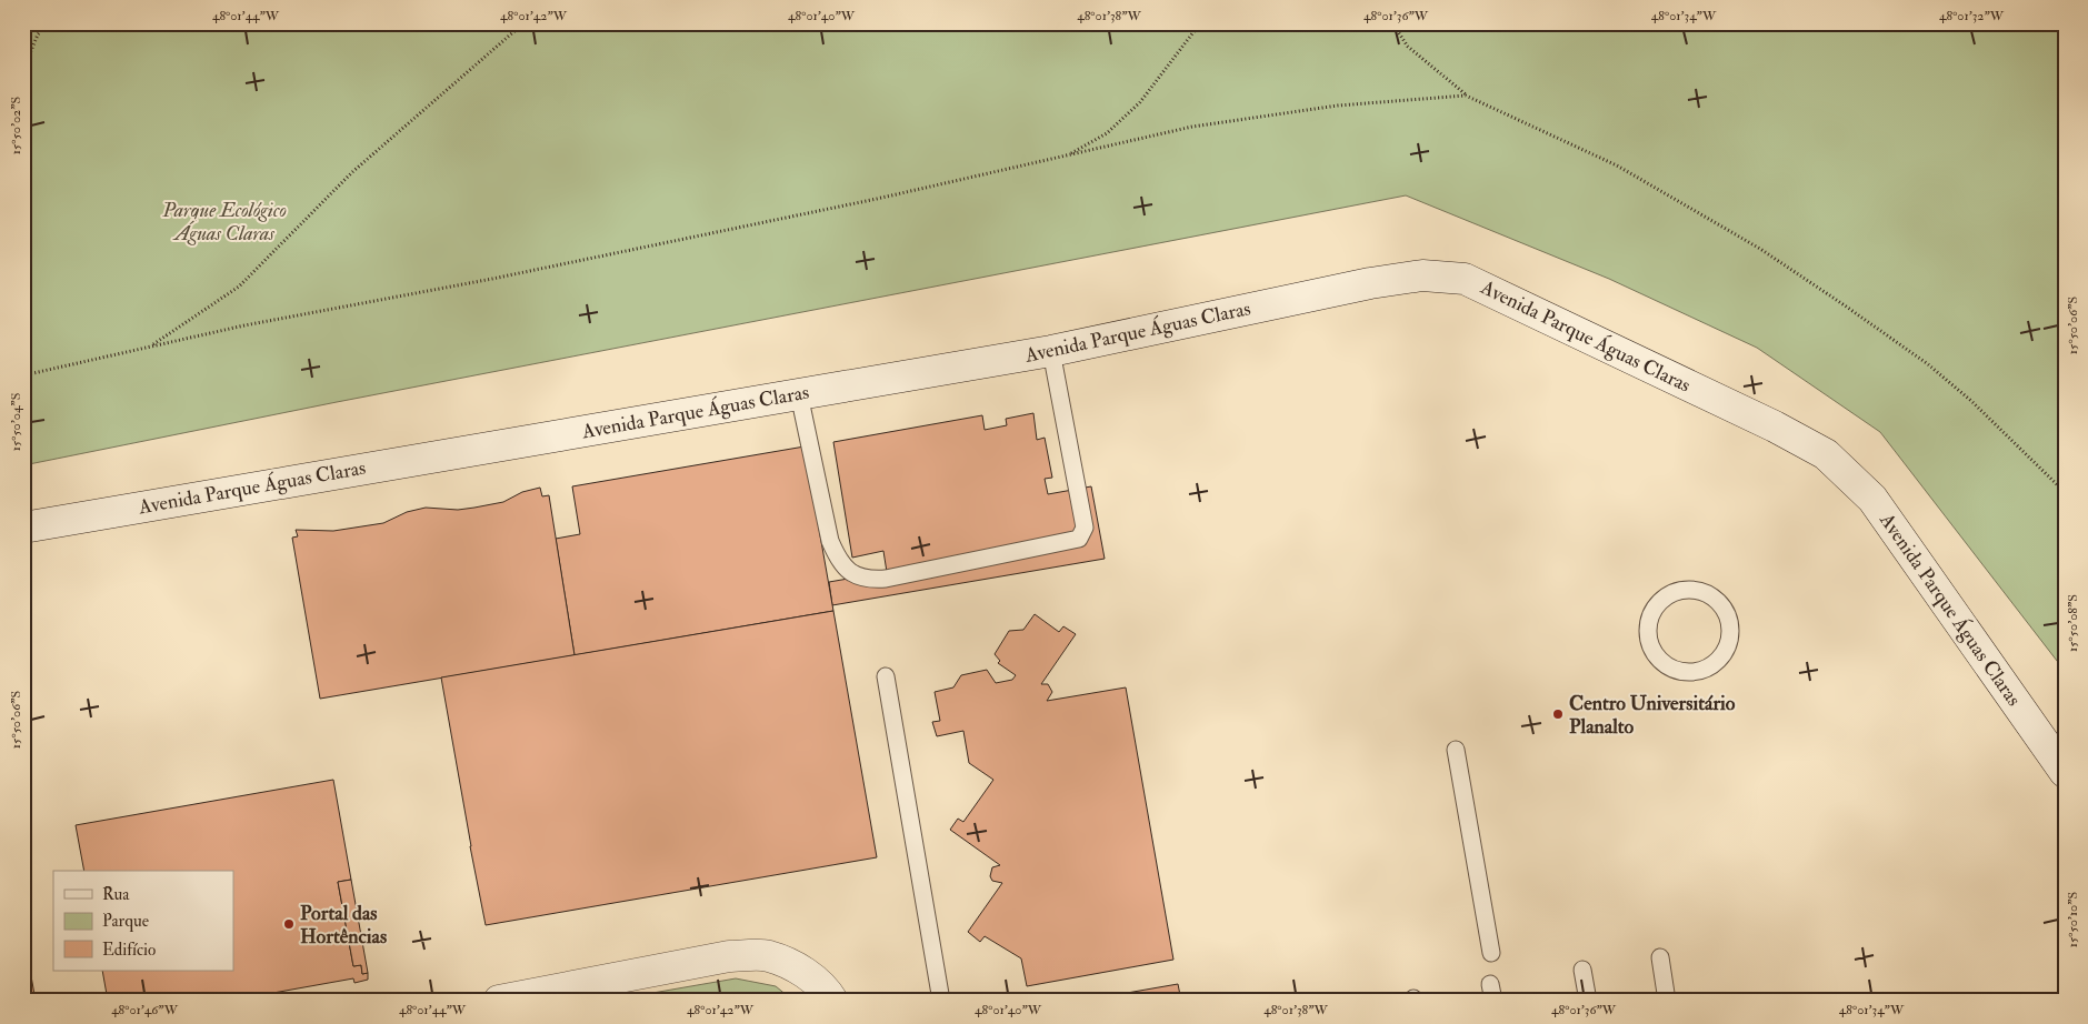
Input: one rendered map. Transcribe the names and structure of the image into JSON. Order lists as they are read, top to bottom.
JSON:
{
  "streets": {
    "street": ["Avenida Parque Águas Claras"]
  },
  "parks": ["Parque Ecológico Águas Claras"],
  "places": ["Centro Universitário Planalto", "Portal das Hortências"],
  "legend": ["Rua", "Parque", "Edifício"],
  "coordinates": [
    "48°01'44\"W",
    "48°01'42\"W",
    "48°01'40\"W",
    "48°01'38\"W",
    "48°01'36\"W",
    "48°01'34\"W",
    "48°01'32\"W",
    "15°50'02\"S",
    "15°50'06\"S",
    "15°50'04\"S",
    "15°50'08\"S",
    "15°50'10\"S",
    "48°01'46\"W"
  ]
}
